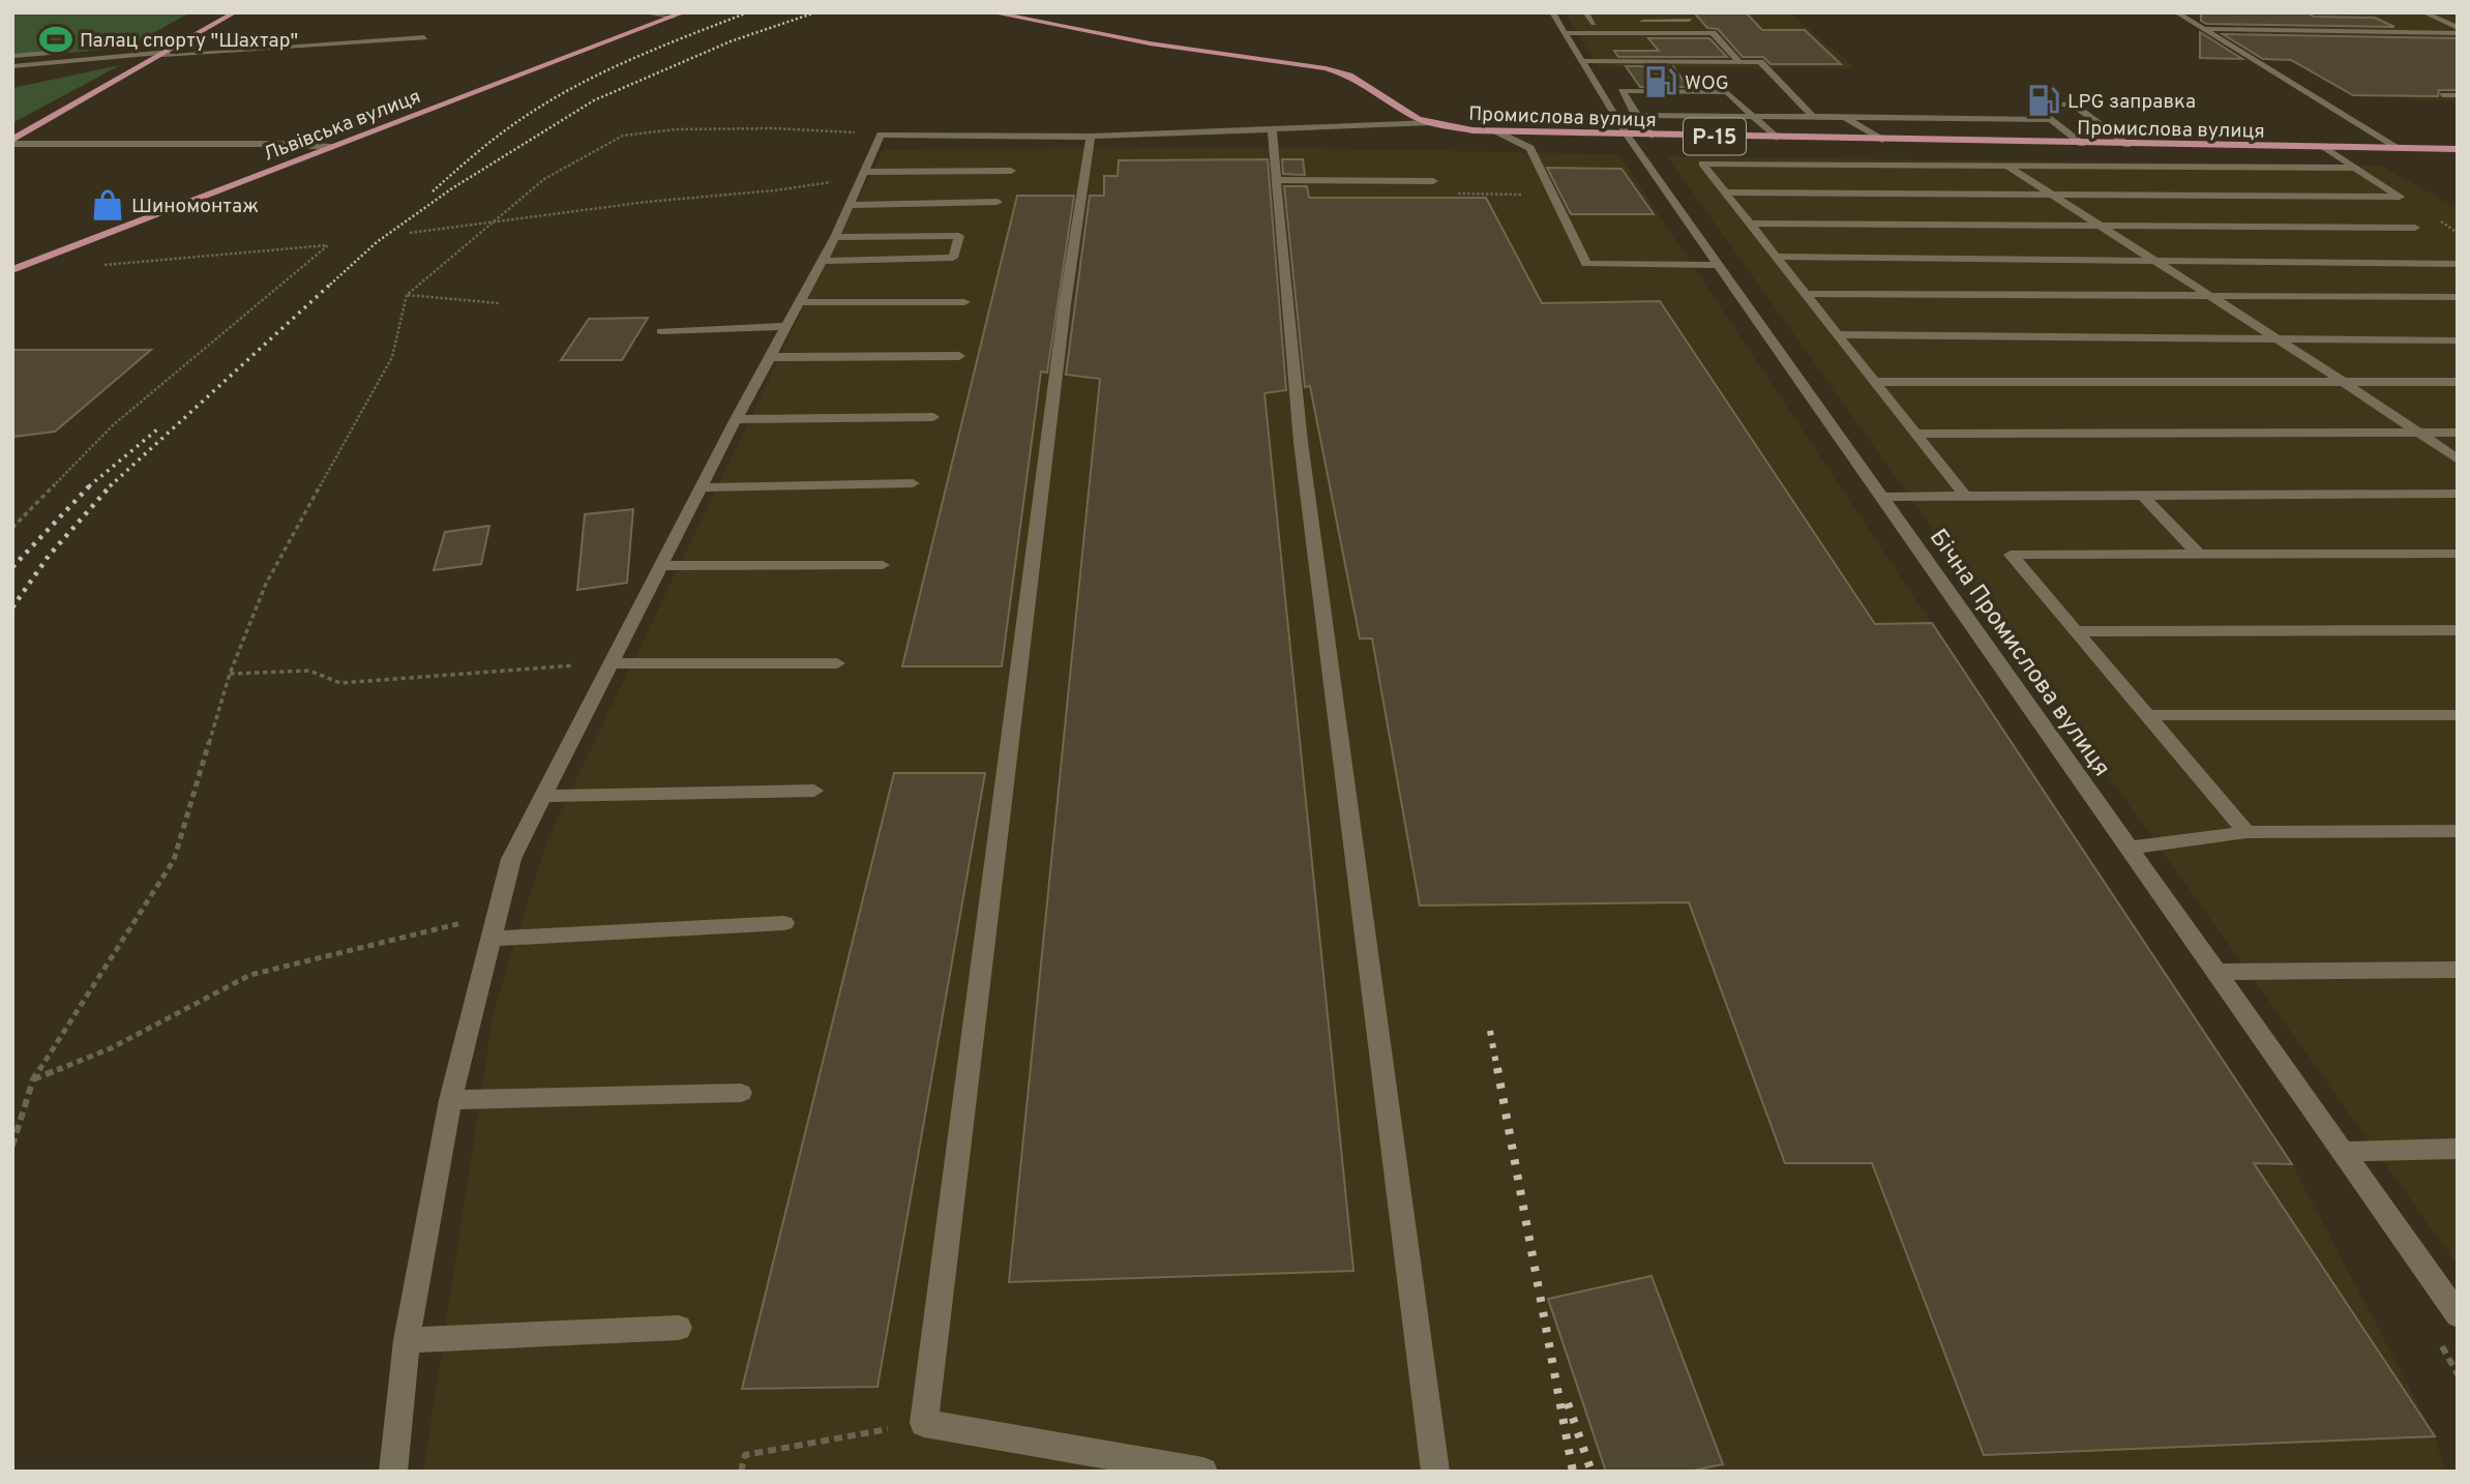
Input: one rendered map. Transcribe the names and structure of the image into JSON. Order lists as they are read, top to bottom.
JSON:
{
  "streets": {
    "main road": ["Промислова вулиця", "Львівська вулиця", "Р-15"],
    "street": ["Бічна Промислова вулиця"]
  },
  "crossings": [
    ["Промислова вулиця", "Бічна Промислова вулиця"]
  ],
  "places": {
    "sports": ["Палац спорту \"Шахтар\""],
    "fuel station": ["WOG", "LPG заправка"],
    "shop": ["Шиномонтаж"]
  }
}
